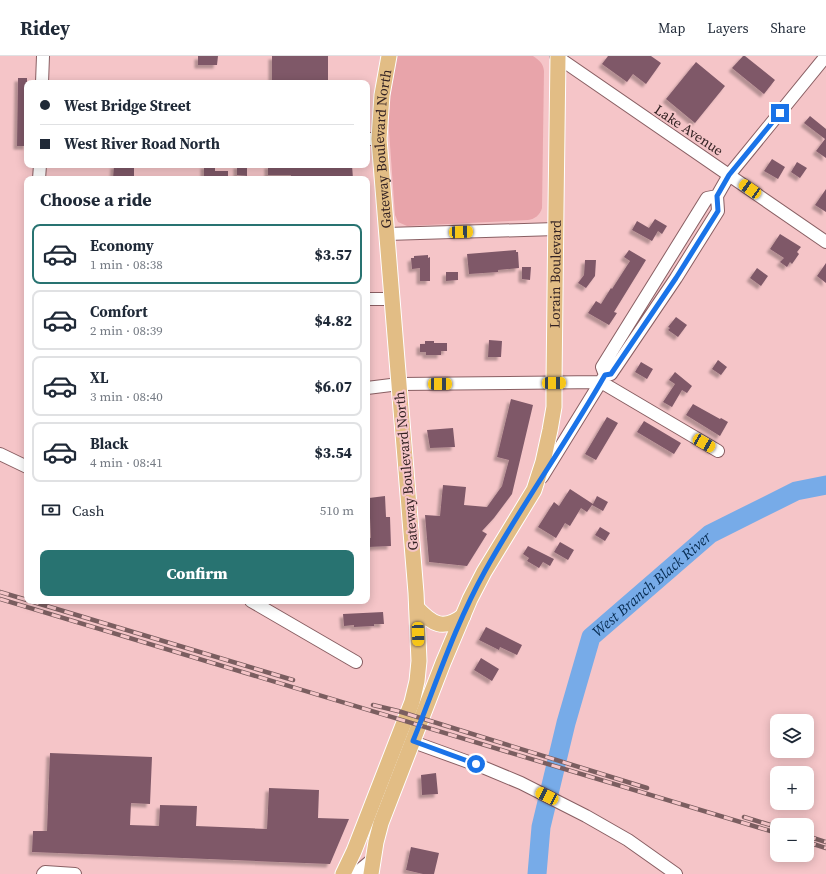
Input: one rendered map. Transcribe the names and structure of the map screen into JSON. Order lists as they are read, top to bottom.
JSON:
{
  "streets": {
    "main road": ["Gateway Boulevard North", "Lorain Boulevard"],
    "street": ["Lake Avenue"]
  },
  "crossings": [
    ["Lake Avenue", "Lorain Boulevard"],
    ["Gateway Boulevard North", "Lorain Boulevard"]
  ],
  "water": ["West Branch Black River"],
  "page": {
    "header": "Ridey",
    "nav": ["Map", "Layers", "Share"],
    "banner": ["West Bridge Street", "West River Road North"],
    "heading": "Choose a ride",
    "list": [
      {
        "name": "Economy",
        "note": "1 min · 08:38",
        "value": "$3.57"
      },
      {
        "name": "Comfort",
        "note": "2 min · 08:39",
        "value": "$4.82"
      },
      {
        "name": "XL",
        "note": "3 min · 08:40",
        "value": "$6.07"
      },
      {
        "name": "Black",
        "note": "4 min · 08:41",
        "value": "$3.54"
      }
    ],
    "pay": ["Cash", "510 m"],
    "buttons": "Confirm",
    "map_buttons": ["+", "−"]
  }
}
